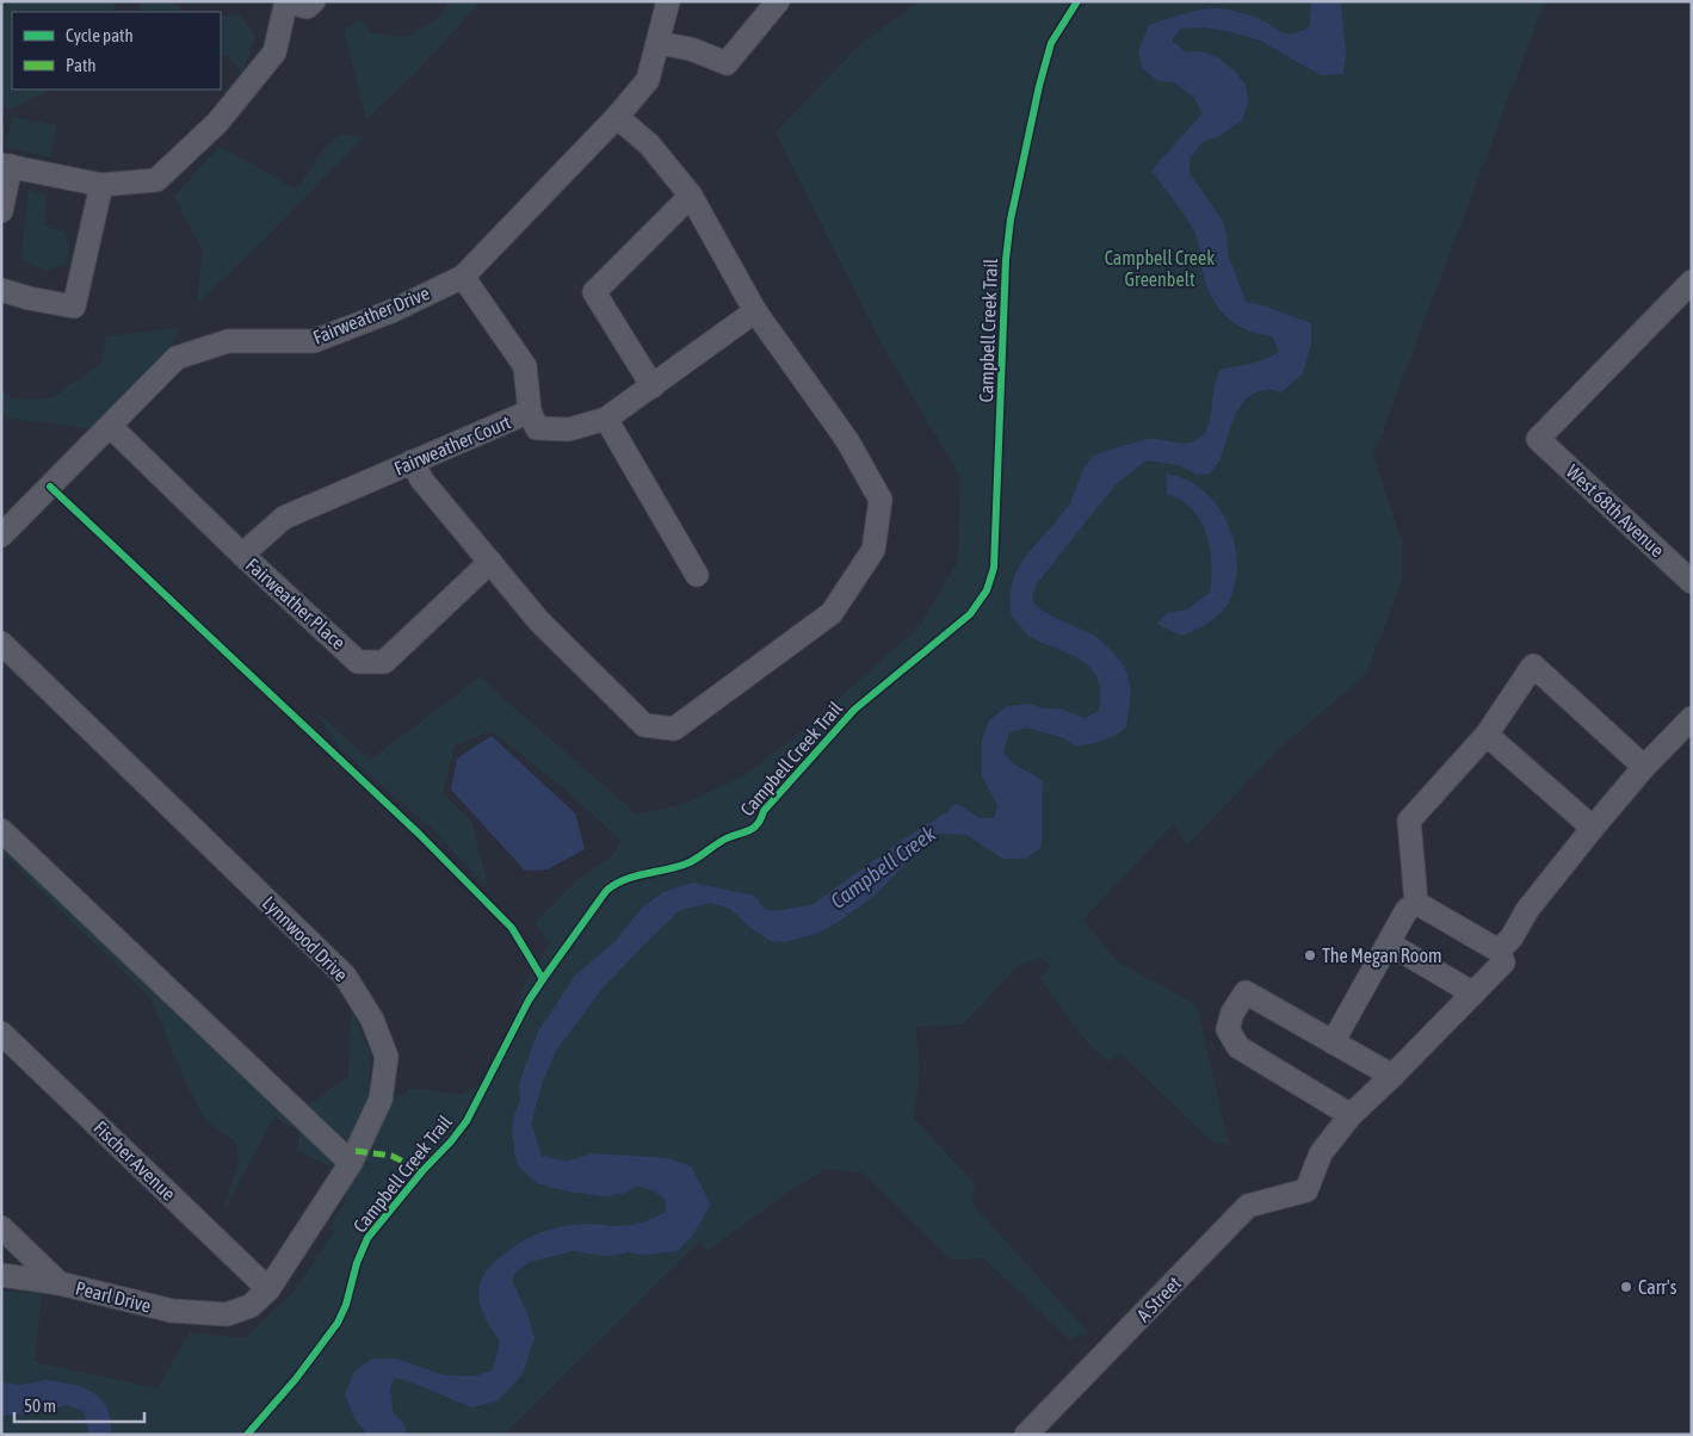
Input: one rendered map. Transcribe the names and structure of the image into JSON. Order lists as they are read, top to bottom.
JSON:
{
  "streets": {
    "street": [
      "Fairweather Drive",
      "Fairweather Court",
      "West 68th Avenue",
      "Fairweather Place",
      "Lynnwood Drive",
      "Fischer Avenue",
      "Pearl Drive",
      "A Street"
    ],
    "cycle path": ["Campbell Creek Trail"]
  },
  "crossings": [
    ["Fairweather Drive", "Fairweather Court"],
    ["Fairweather Drive", "Fairweather Place"],
    ["Fairweather Court", "Fairweather Place"],
    ["Lynnwood Drive", "Fischer Avenue"],
    ["Lynnwood Drive", "Pearl Drive"]
  ],
  "water": ["Campbell Creek"],
  "parks": ["Campbell Creek Greenbelt"],
  "places": ["The Megan Room", "Carr's"],
  "legend": ["Cycle path", "Path"],
  "scale_bar": "50 m"
}
